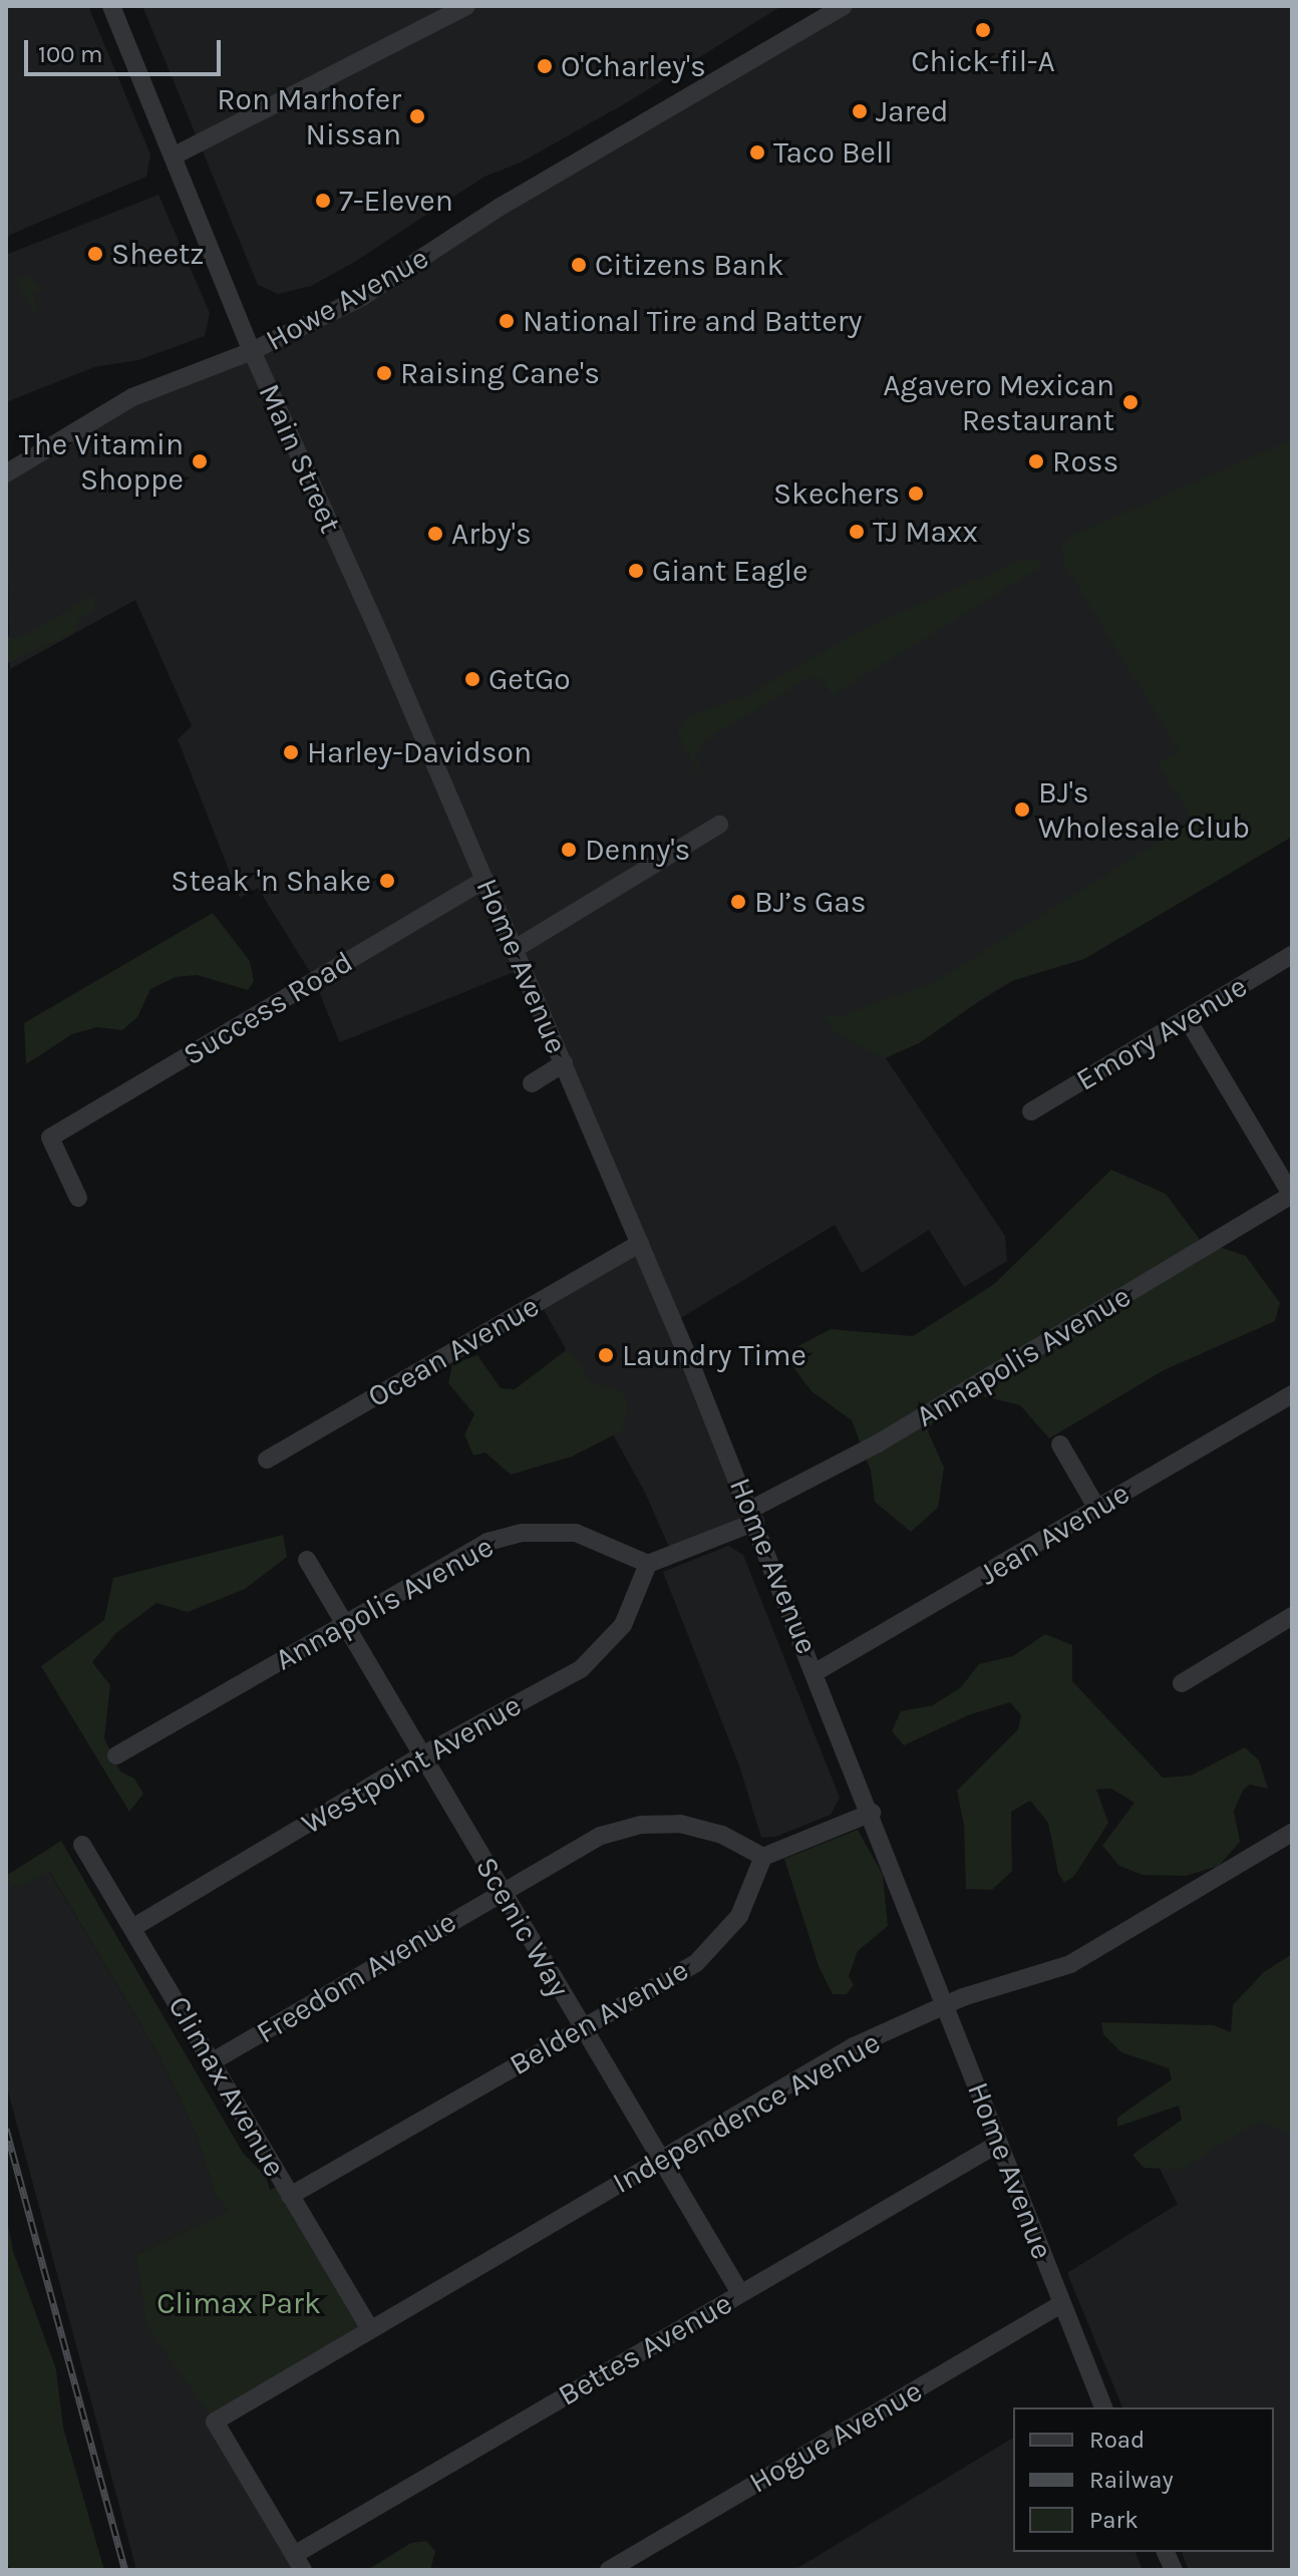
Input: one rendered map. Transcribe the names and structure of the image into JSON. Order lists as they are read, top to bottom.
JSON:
{
  "streets": {
    "street": [
      "Howe Avenue",
      "Main Street",
      "Home Avenue",
      "Success Road",
      "Emory Avenue",
      "Ocean Avenue",
      "Annapolis Avenue",
      "Jean Avenue",
      "Westpoint Avenue",
      "Scenic Way",
      "Freedom Avenue",
      "Belden Avenue",
      "Climax Avenue",
      "Independence Avenue",
      "Bettes Avenue",
      "Hogue Avenue"
    ]
  },
  "crossings": [
    ["Howe Avenue", "Main Street"],
    ["Main Street", "Home Avenue"],
    ["Home Avenue", "Success Road"],
    ["Home Avenue", "Ocean Avenue"],
    ["Home Avenue", "Annapolis Avenue"],
    ["Home Avenue", "Jean Avenue"],
    ["Home Avenue", "Independence Avenue"],
    ["Home Avenue", "Bettes Avenue"],
    ["Home Avenue", "Hogue Avenue"],
    ["Annapolis Avenue", "Westpoint Avenue"],
    ["Annapolis Avenue", "Scenic Way"],
    ["Westpoint Avenue", "Scenic Way"],
    ["Westpoint Avenue", "Climax Avenue"],
    ["Scenic Way", "Freedom Avenue"],
    ["Scenic Way", "Belden Avenue"],
    ["Scenic Way", "Independence Avenue"],
    ["Scenic Way", "Bettes Avenue"],
    ["Freedom Avenue", "Belden Avenue"],
    ["Freedom Avenue", "Climax Avenue"],
    ["Belden Avenue", "Climax Avenue"],
    ["Climax Avenue", "Independence Avenue"],
    ["Independence Avenue", "Bettes Avenue"]
  ],
  "parks": ["Climax Park"],
  "places": [
    "Chick-fil-A",
    "O'Charley's",
    "Jared",
    "Ron Marhofer Nissan",
    "Taco Bell",
    "7-Eleven",
    "Sheetz",
    "Citizens Bank",
    "National Tire and Battery",
    "Raising Cane's",
    "Agavero Mexican Restaurant",
    "The Vitamin Shoppe",
    "Ross",
    "Skechers",
    "TJ Maxx",
    "Arby's",
    "Giant Eagle",
    "GetGo",
    "Harley-Davidson",
    "BJ's Wholesale Club",
    "Denny's",
    "Steak 'n Shake",
    "BJ’s Gas",
    "Laundry Time"
  ],
  "legend": ["Road", "Railway", "Park"],
  "scale_bar": "100 m"
}
